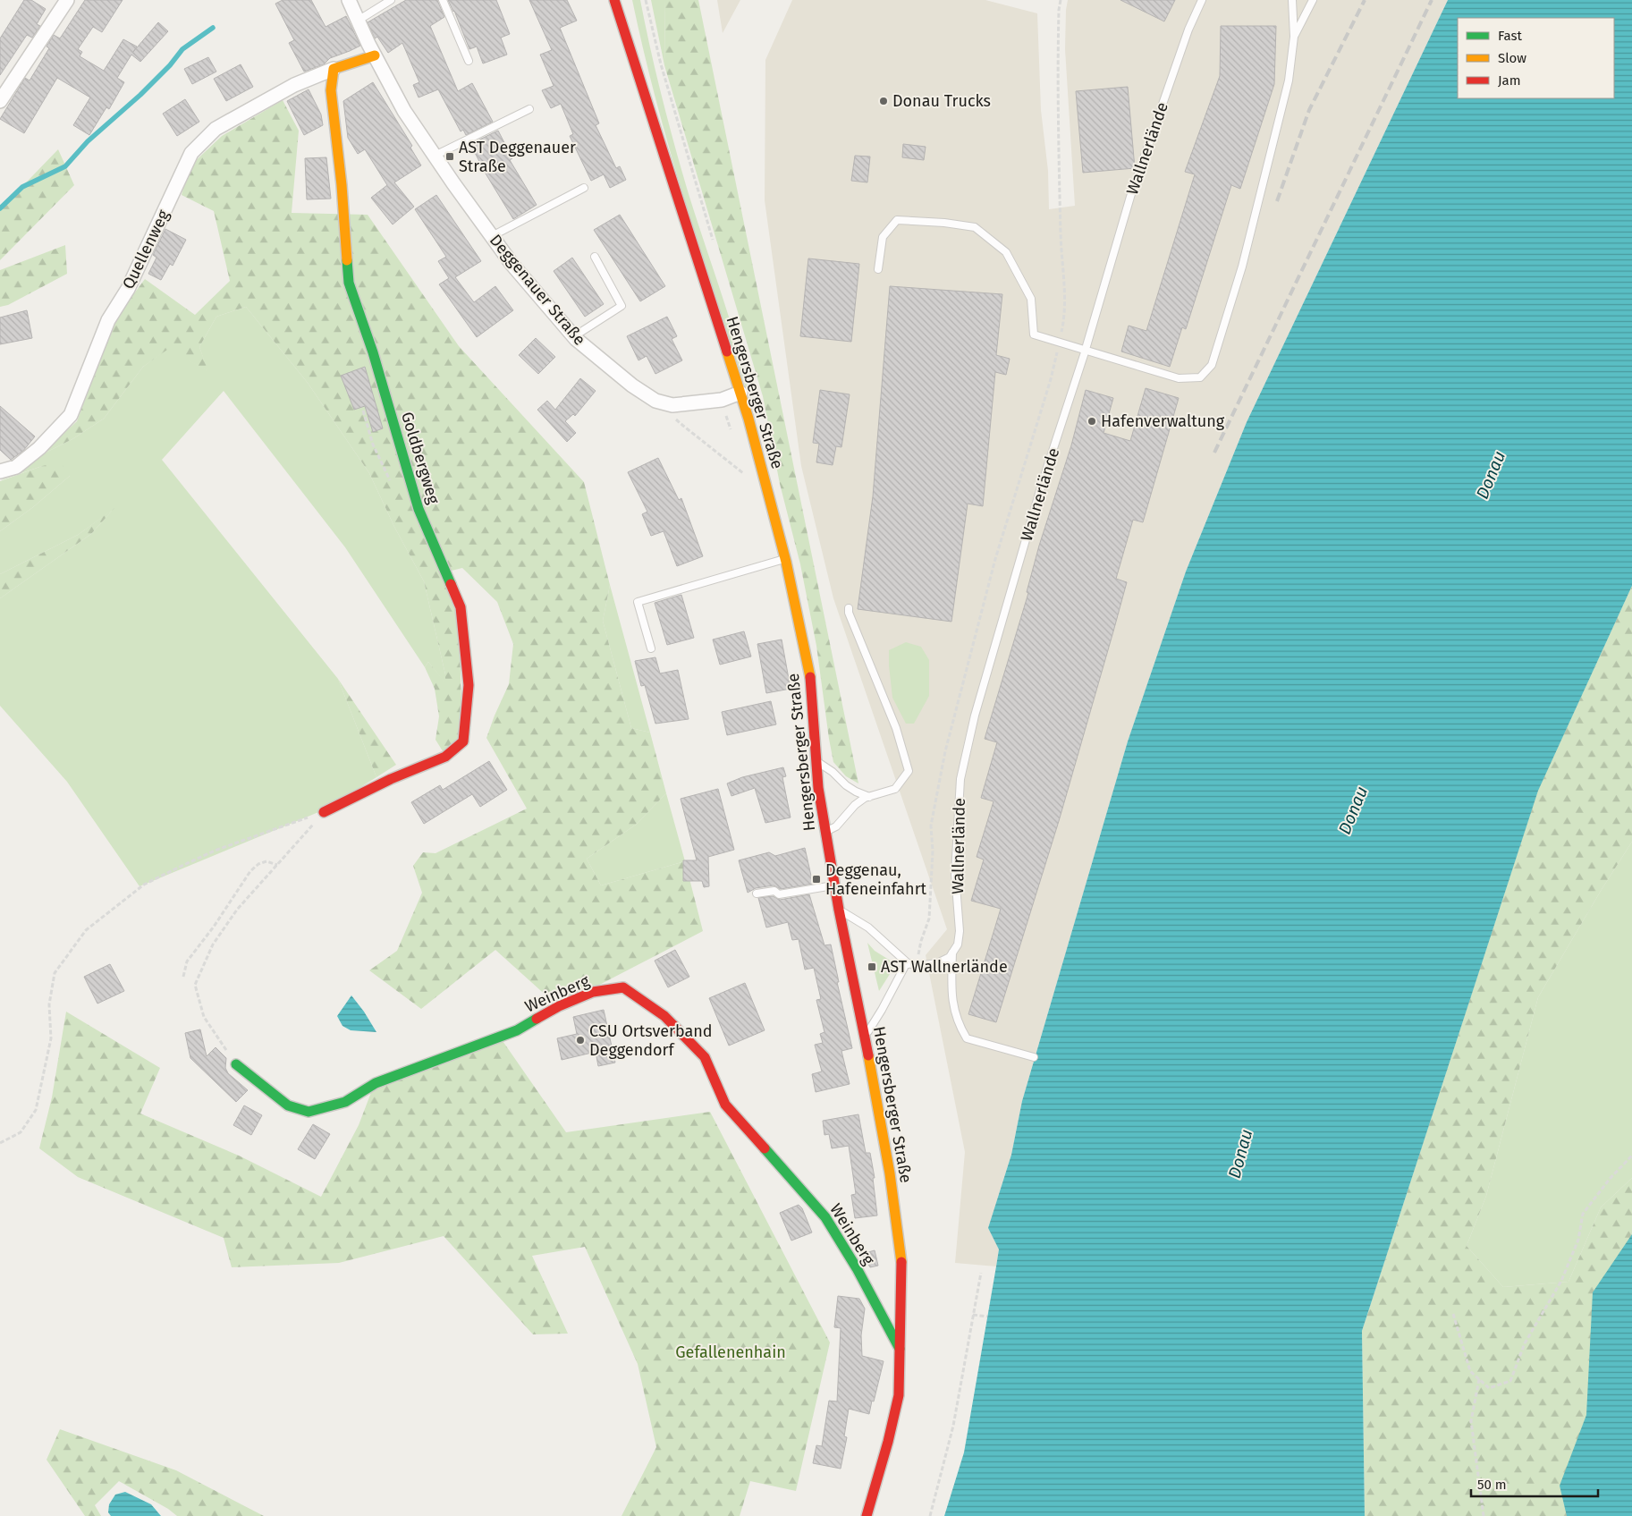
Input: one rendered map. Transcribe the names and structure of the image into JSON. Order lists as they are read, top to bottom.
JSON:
{
  "streets": {
    "street": [
      "Quellenweg",
      "Deggenauer Straße",
      "Hengersberger Straße",
      "Goldbergweg",
      "Weinberg"
    ],
    "lane": ["Wallnerlände"]
  },
  "crossings": [
    ["Quellenweg", "Goldbergweg"],
    ["Deggenauer Straße", "Hengersberger Straße"],
    ["Hengersberger Straße", "Weinberg"]
  ],
  "water": ["Donau"],
  "parks": ["Gefallenenhain"],
  "places": {
    "other": ["Donau Trucks", "Hafenverwaltung", "CSU Ortsverband Deggendorf"],
    "transit": ["AST Deggenauer Straße", "Deggenau, Hafeneinfahrt", "AST Wallnerlände"]
  },
  "legend": ["Fast", "Slow", "Jam"],
  "scale_bar": "50 m"
}
